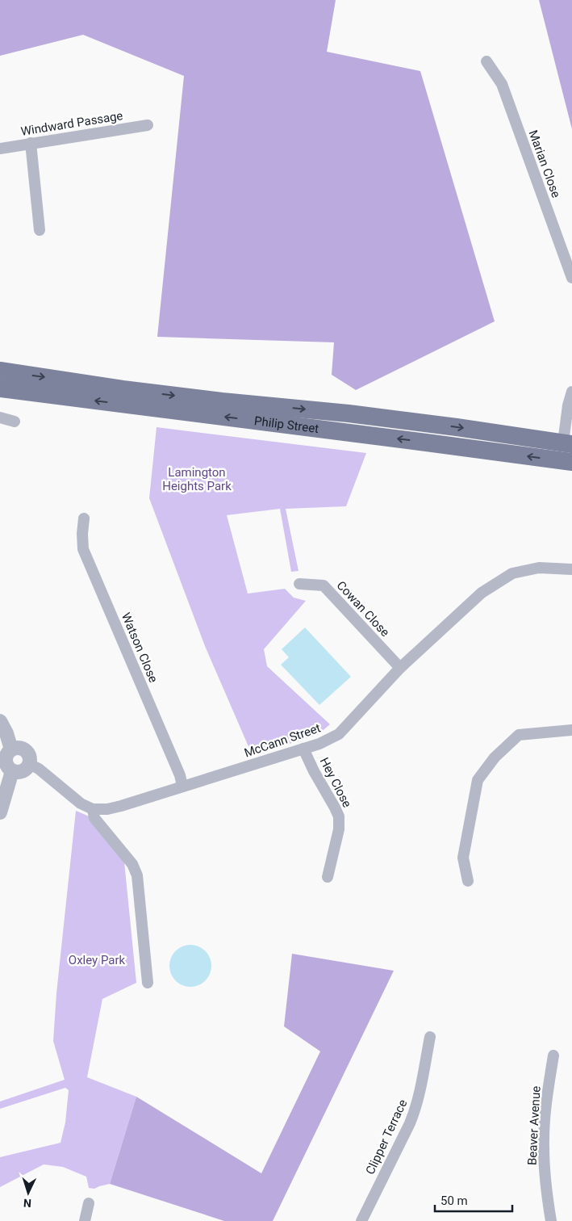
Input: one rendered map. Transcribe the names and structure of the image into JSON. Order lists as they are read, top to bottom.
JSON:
{
  "streets": {
    "main road": ["Philip Street"],
    "street": [
      "Windward Passage",
      "Marian Close",
      "Cowan Close",
      "Watson Close",
      "McCann Street",
      "Hey Close",
      "Beaver Avenue",
      "Clipper Terrace"
    ]
  },
  "crossings": [
    ["Cowan Close", "McCann Street"],
    ["Watson Close", "McCann Street"],
    ["McCann Street", "Hey Close"]
  ],
  "parks": ["Lamington Heights Park", "Oxley Park"],
  "scale_bar": "50 m",
  "north": "bottom"
}
